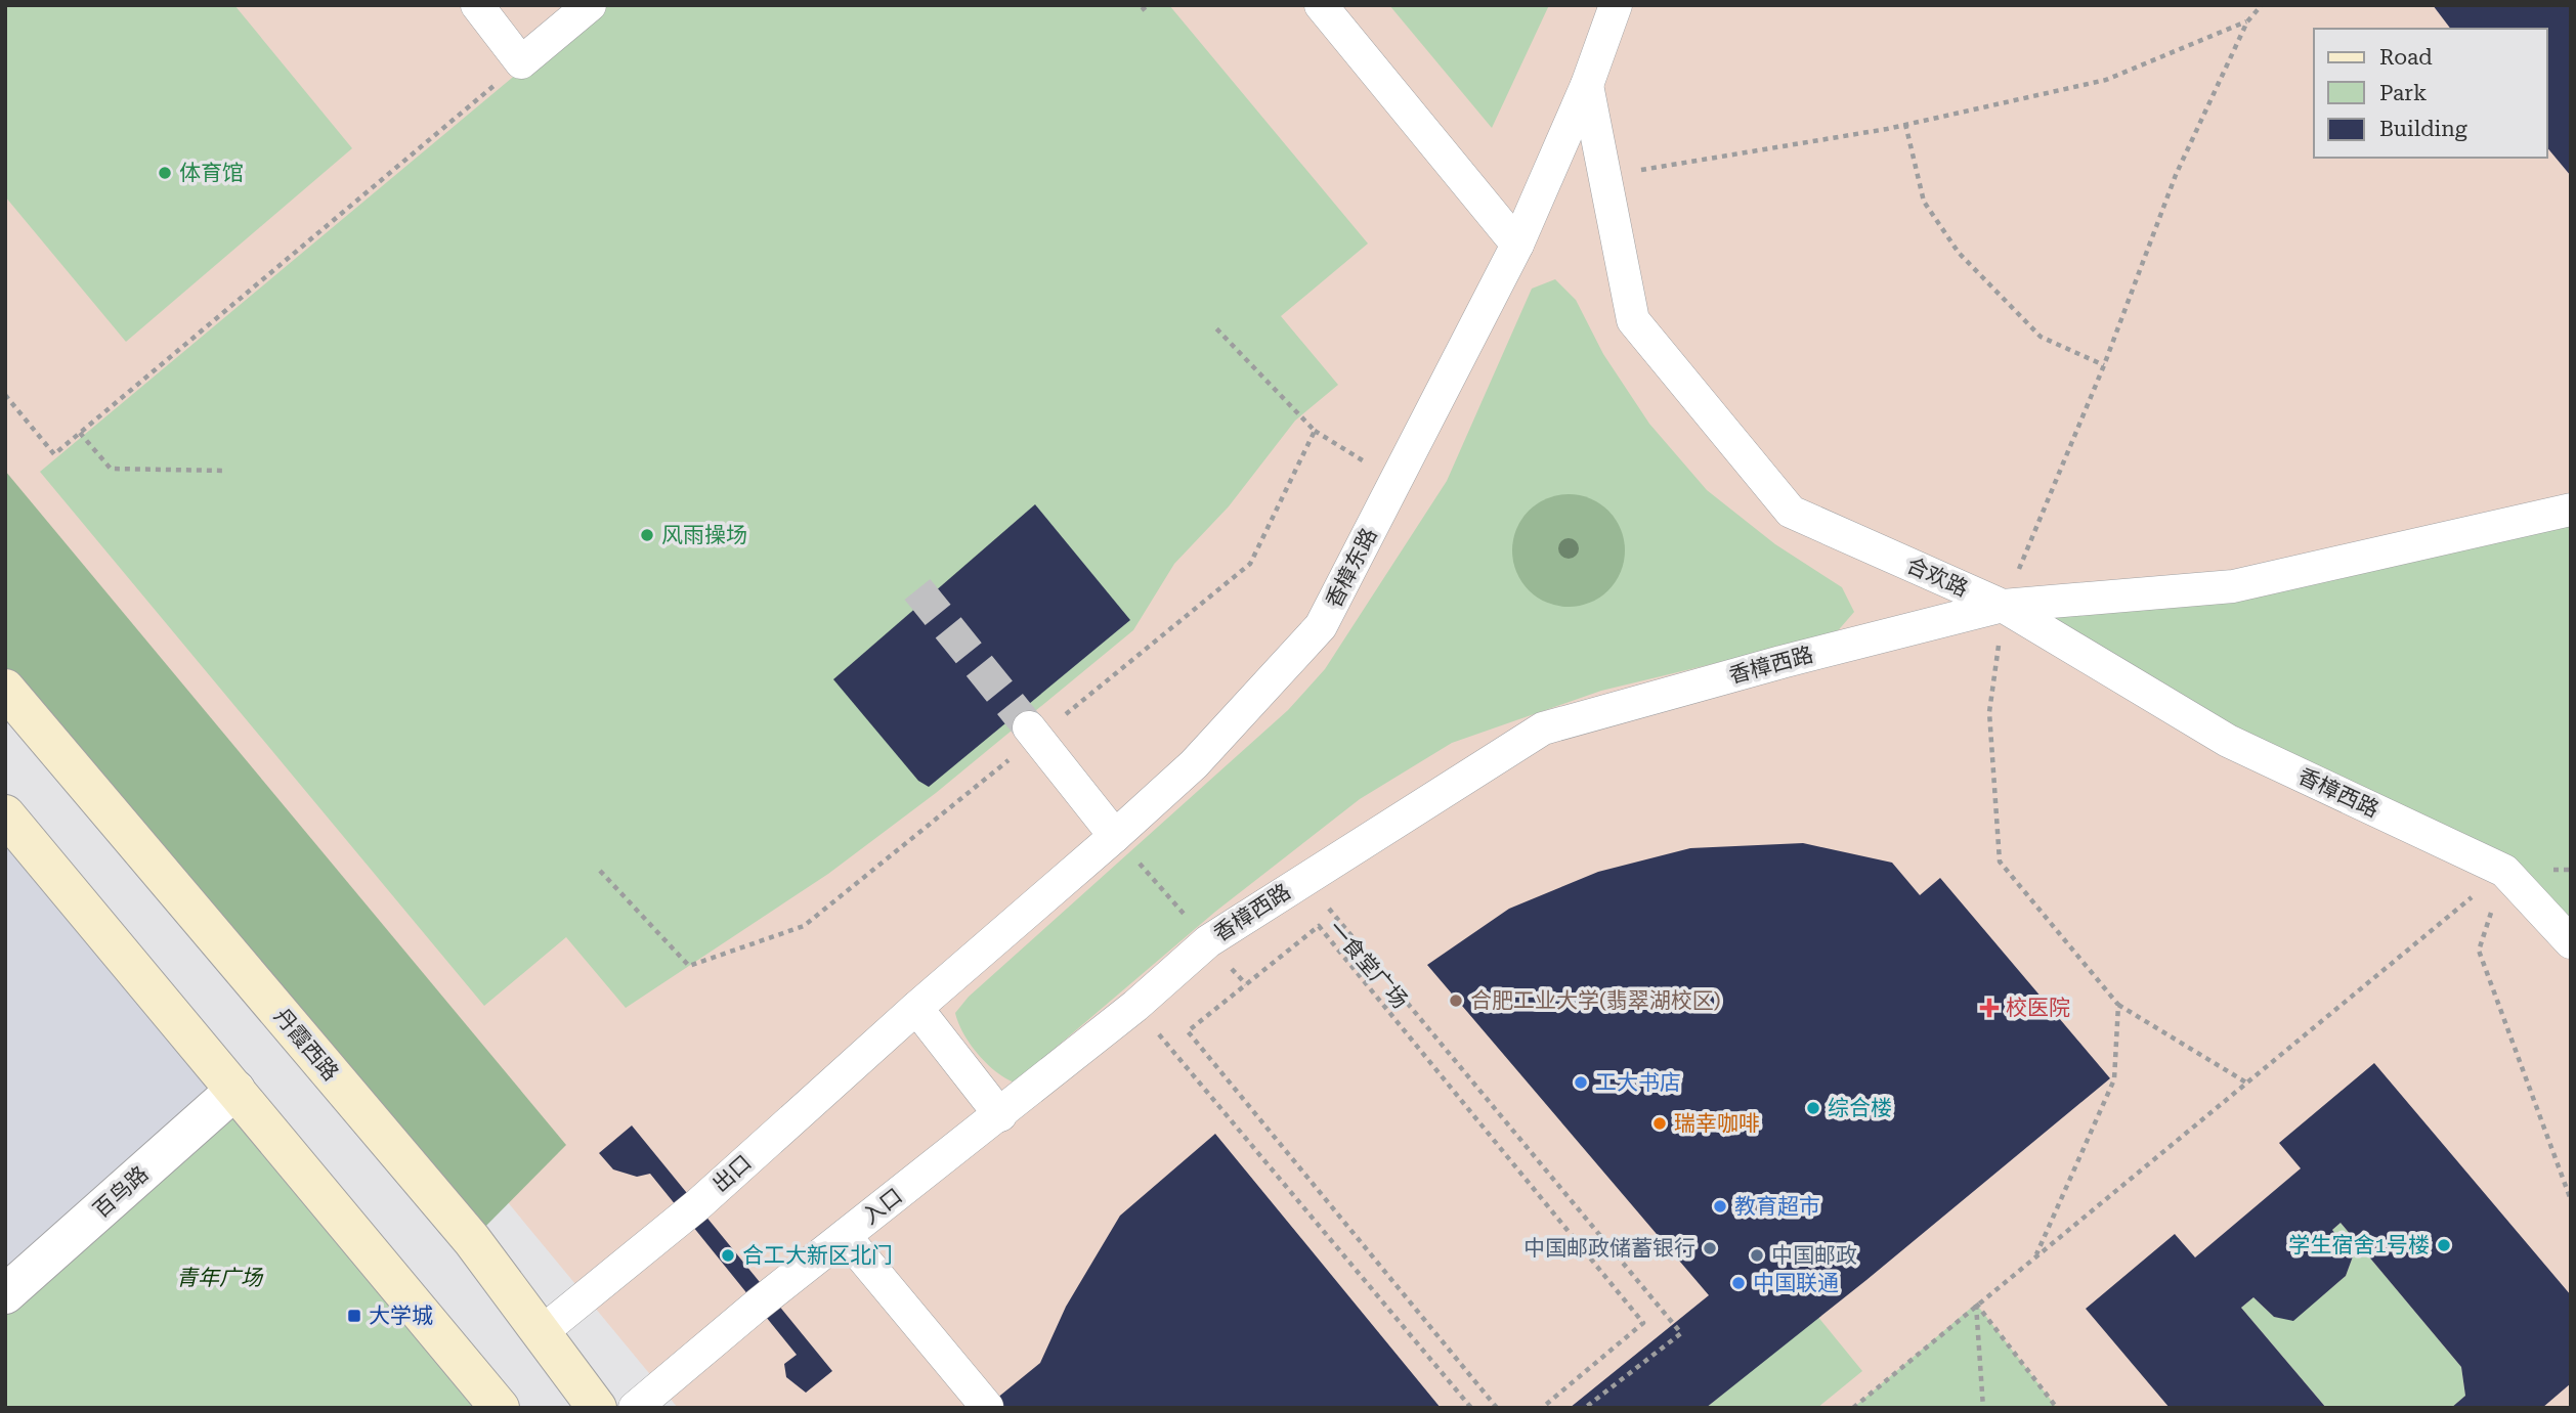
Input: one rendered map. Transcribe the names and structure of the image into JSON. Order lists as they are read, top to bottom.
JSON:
{
  "streets": {
    "main road": ["丹霞西路"],
    "street": [
      "香樟东路",
      "合欢路",
      "香樟西路",
      "出口",
      "百鸟路",
      "入口"
    ],
    "path": ["一食堂广场"]
  },
  "crossings": [
    ["香樟东路", "合欢路"],
    ["香樟东路", "出口"],
    ["合欢路", "香樟西路"],
    ["香樟西路", "入口"],
    ["丹霞西路", "出口"]
  ],
  "parks": ["青年广场"],
  "places": {
    "other": [
      "体育馆",
      "风雨操场",
      "合肥工业大学(翡翠湖校区)",
      "工大书店",
      "综合楼",
      "瑞幸咖啡",
      "教育超市",
      "学生宿舍1号楼",
      "中国邮政储蓄银行",
      "合工大新区北门",
      "中国邮政",
      "中国联通"
    ],
    "health": ["校医院"],
    "transit": ["大学城"]
  },
  "legend": ["Road", "Park", "Building"]
}
